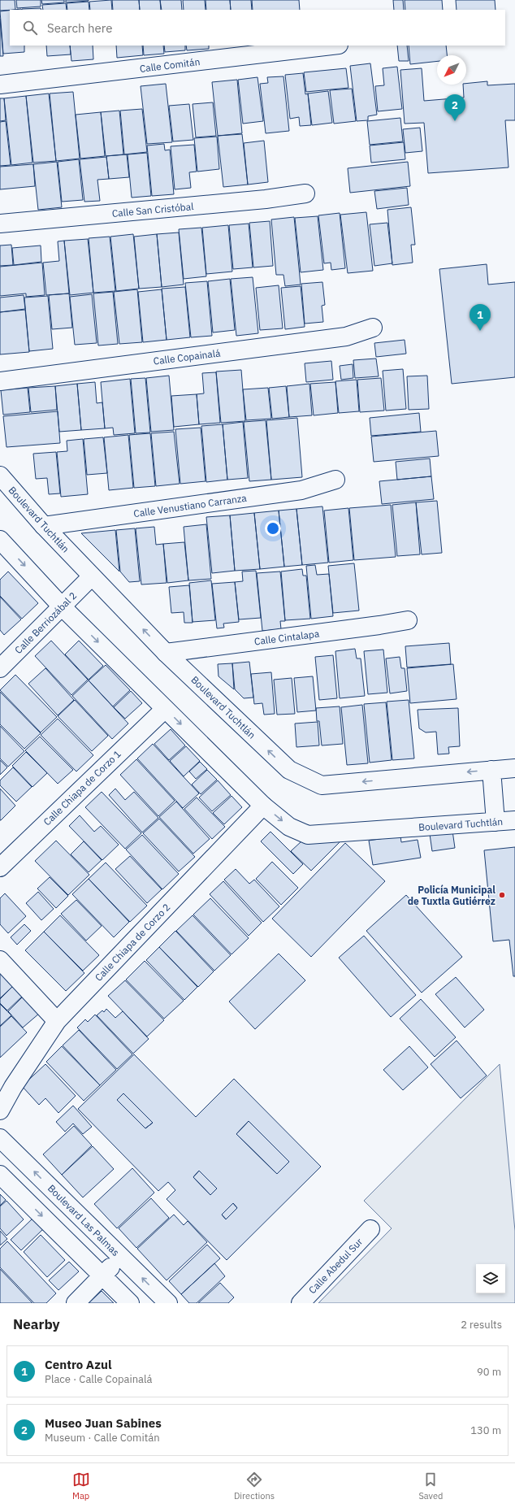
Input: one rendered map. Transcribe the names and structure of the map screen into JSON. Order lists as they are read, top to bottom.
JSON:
{
  "streets": {
    "street": [
      "Calle Comitán",
      "Calle San Cristóbal",
      "Calle Copainalá",
      "Calle Venustiano Carranza",
      "Boulevard Tuchtlán",
      "Calle Berriozábal 2",
      "Calle Cintalapa",
      "Calle Chiapa de Corzo 1",
      "Calle Chiapa de Corzo 2",
      "Boulevard Las Palmas",
      "Calle Abedul Sur"
    ]
  },
  "crossings": [
    ["Calle Venustiano Carranza", "Boulevard Tuchtlán"],
    ["Boulevard Tuchtlán", "Calle Berriozábal 2"],
    ["Boulevard Tuchtlán", "Calle Cintalapa"],
    ["Boulevard Tuchtlán", "Calle Chiapa de Corzo 1"],
    ["Boulevard Tuchtlán", "Calle Chiapa de Corzo 2"]
  ],
  "places": ["Policía Municipal de Tuxtla Gutiérrez"],
  "north": "bottom left",
  "page": {
    "search": "Search here",
    "pins": ["2", "1"],
    "heading": ["Nearby", "2 results"],
    "list": [
      {
        "mark": "1",
        "name": "Centro Azul",
        "note": "Place · Calle Copainalá",
        "value": "90 m"
      },
      {
        "mark": "2",
        "name": "Museo Juan Sabines",
        "note": "Museum · Calle Comitán",
        "value": "130 m"
      }
    ],
    "nav": ["Map", "Directions", "Saved"]
  }
}
